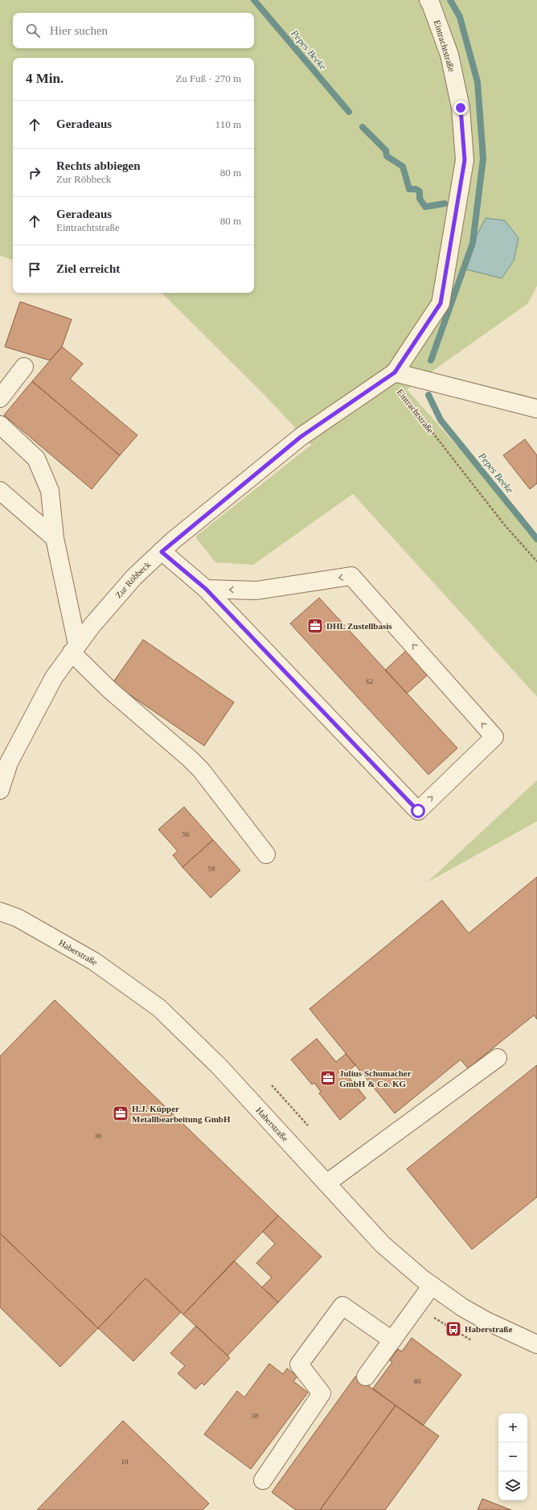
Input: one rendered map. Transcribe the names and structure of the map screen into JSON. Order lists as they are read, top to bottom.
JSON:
{
  "streets": {
    "street": ["Eintrachtstraße", "Zur Röbbeck", "Haberstraße"]
  },
  "crossings": [
    ["Eintrachtstraße", "Zur Röbbeck"]
  ],
  "water": ["Pepes Beeke"],
  "places": {
    "office": ["DHL Zustellbasis", "Julius Schumacher GmbH & Co. KG", "H.J. Küpper Metallbearbeitung GmbH"],
    "bus stop": ["Haberstraße"]
  },
  "house_numbers": [
    "62",
    "56",
    "58",
    "36",
    "40",
    "38",
    "10"
  ],
  "page": {
    "search": "Hier suchen",
    "heading": ["4 Min.", "Zu Fuß · 270 m"],
    "list": [
      ["Geradeaus", "110 m"],
      ["Rechts abbiegen", "Zur Röbbeck", "80 m"],
      ["Geradeaus", "Eintrachtstraße", "80 m"],
      "Ziel erreicht"
    ],
    "map_buttons": ["+", "−"]
  }
}
